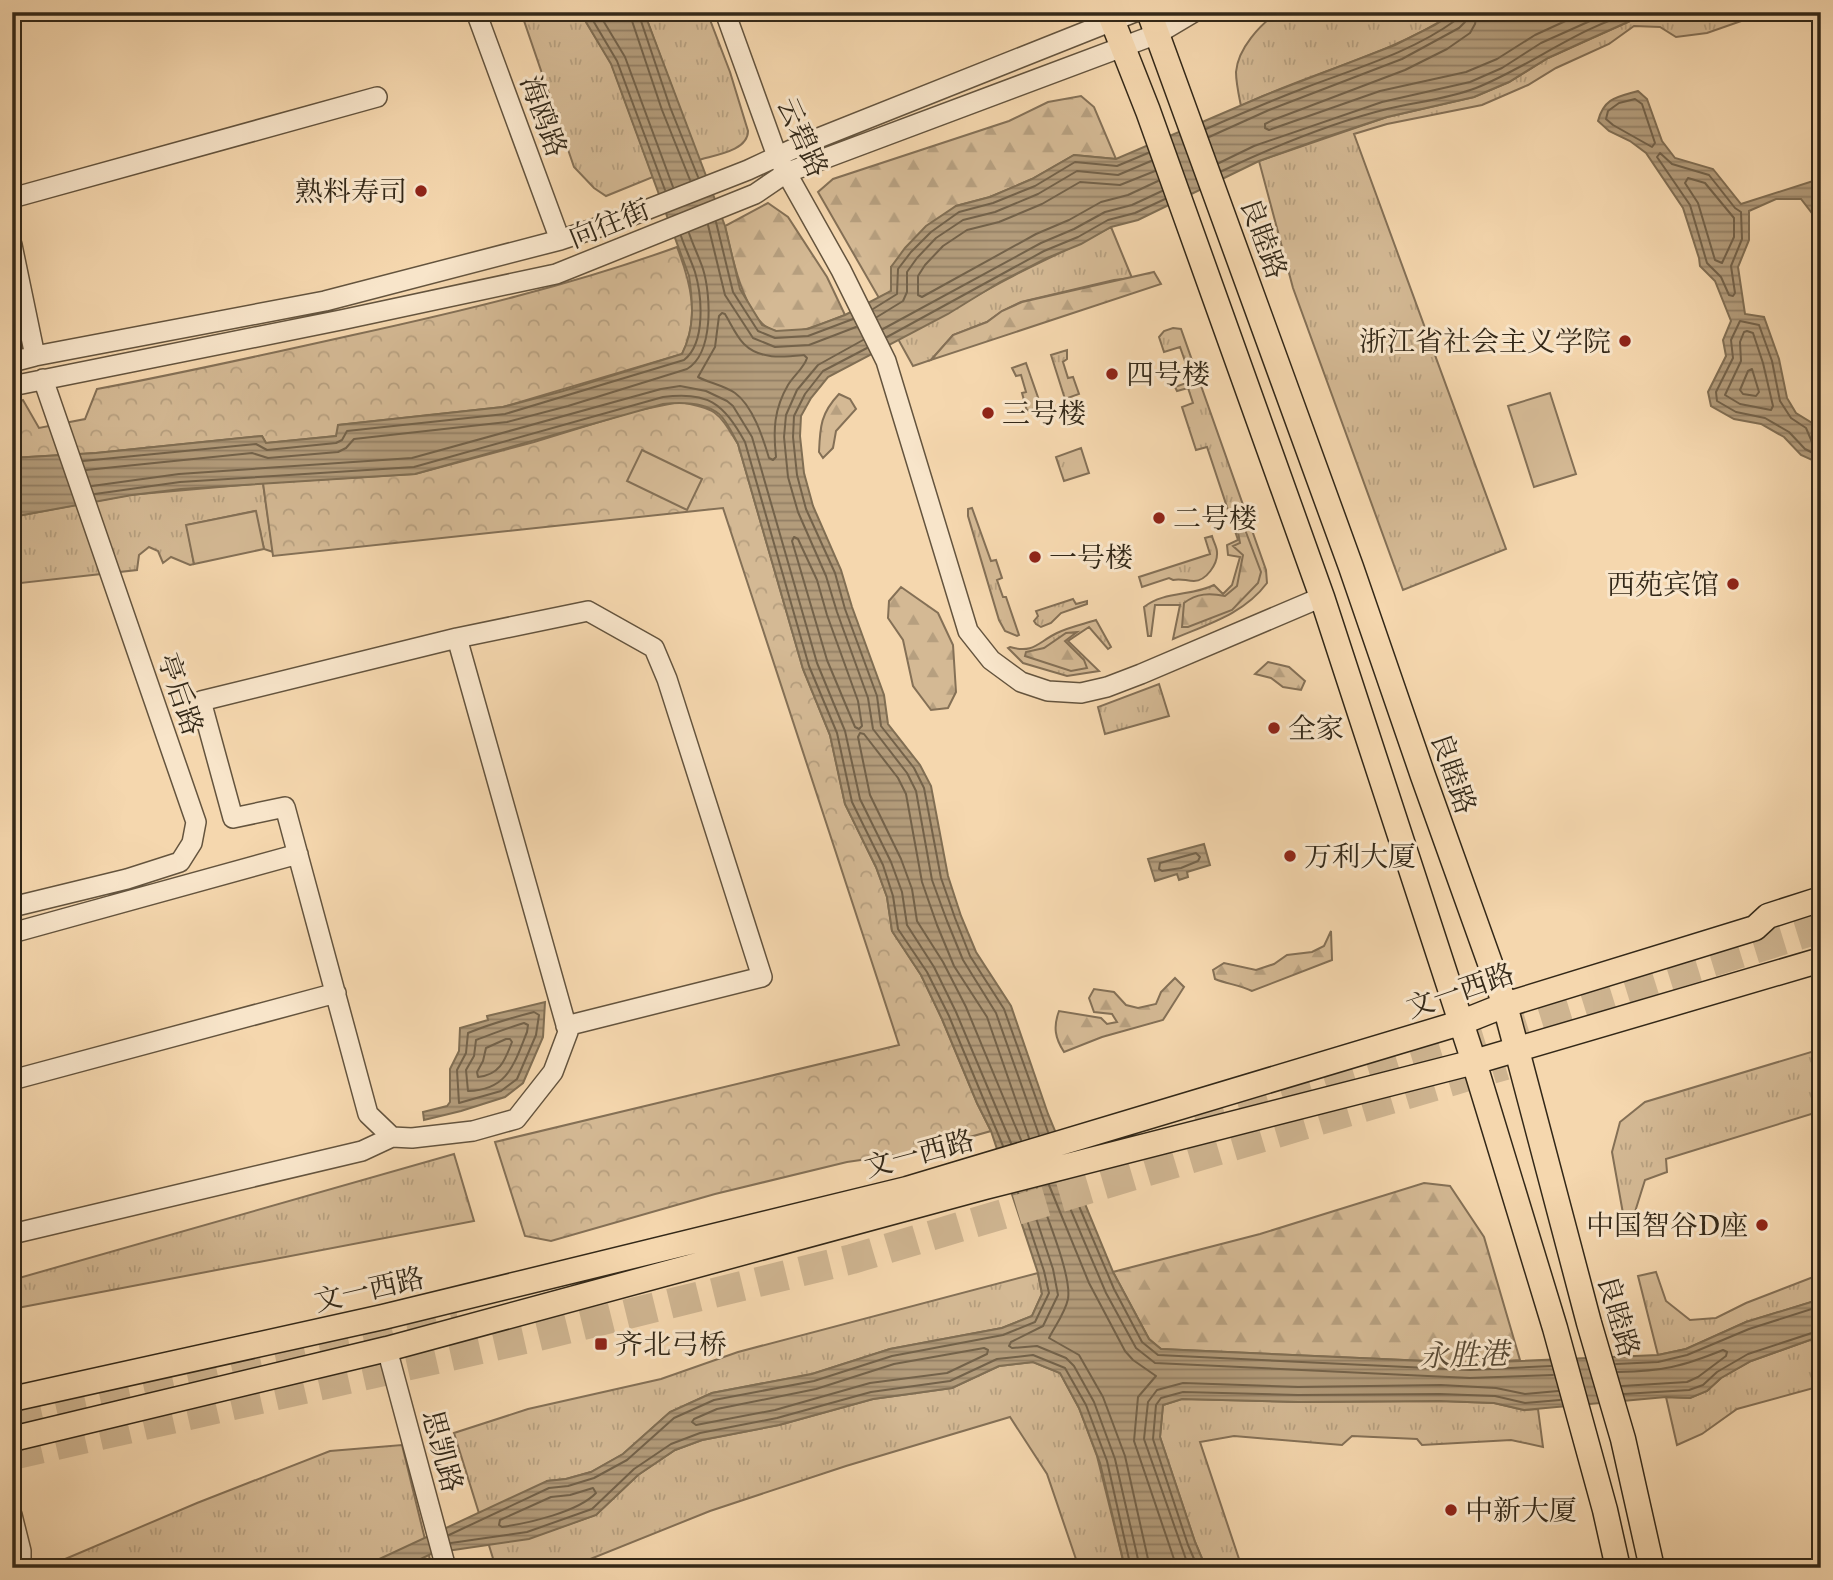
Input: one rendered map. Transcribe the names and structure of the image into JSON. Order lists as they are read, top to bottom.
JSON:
{
  "streets": {
    "main road": ["良睦路", "文一西路"],
    "street": [
      "海鸥路",
      "云碧路",
      "向往街",
      "亭后路",
      "思凯路"
    ]
  },
  "crossings": [
    ["海鸥路", "向往街"],
    ["云碧路", "向往街"],
    ["向往街", "良睦路"],
    ["向往街", "亭后路"],
    ["良睦路", "文一西路"],
    ["文一西路", "思凯路"]
  ],
  "water": ["永胜港"],
  "places": {
    "other": [
      "熟料寿司",
      "浙江省社会主义学院",
      "四号楼",
      "三号楼",
      "二号楼",
      "一号楼",
      "西苑宾馆",
      "全家",
      "万利大厦",
      "中国智谷D座",
      "中新大厦"
    ],
    "transit": ["齐北弓桥"]
  }
}
